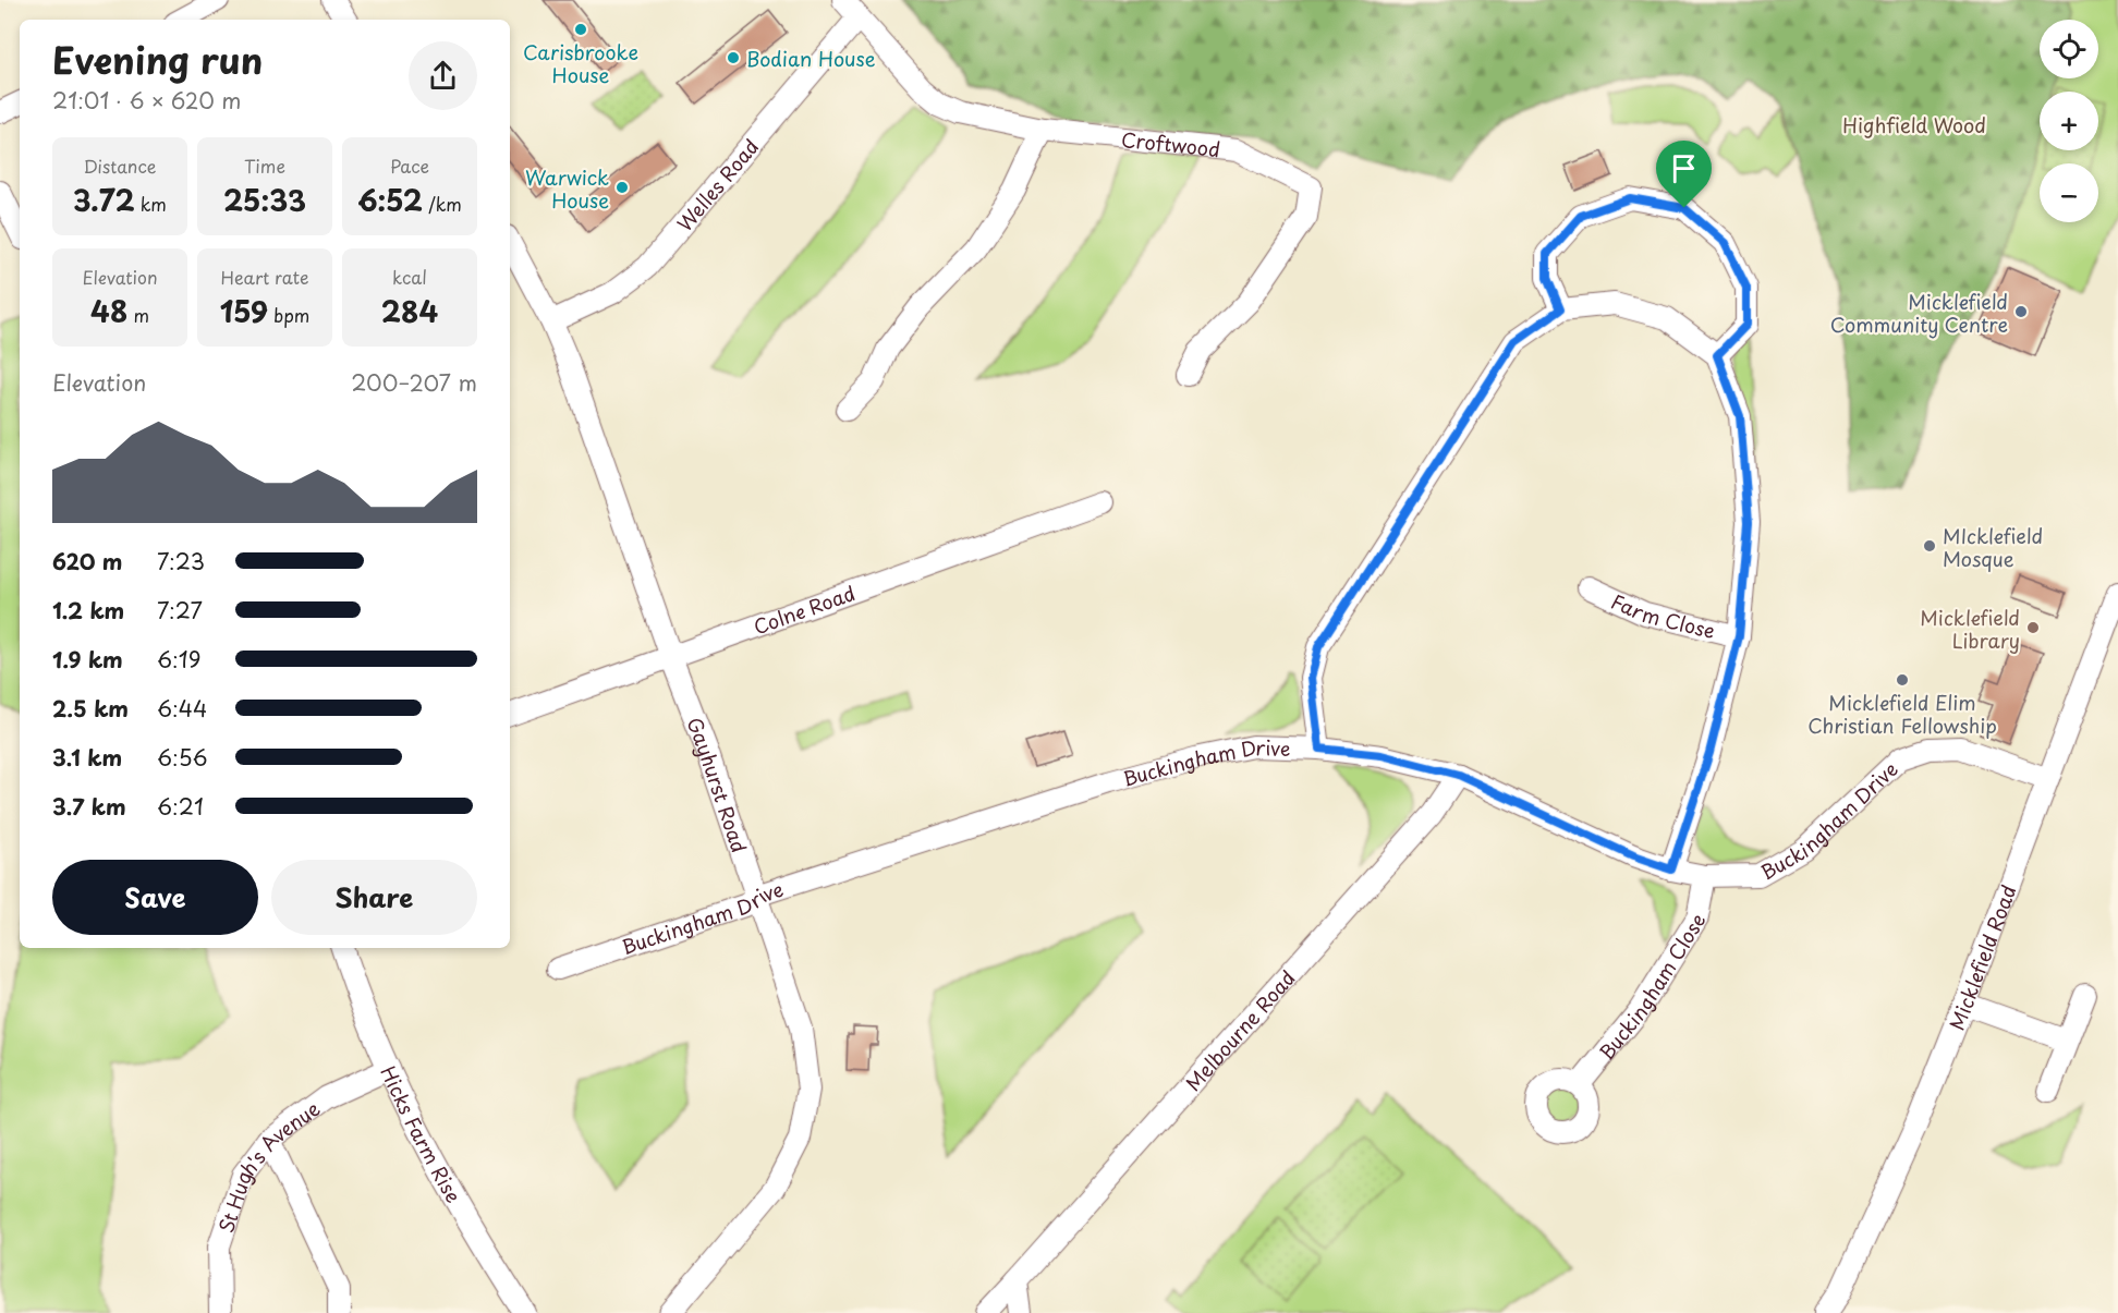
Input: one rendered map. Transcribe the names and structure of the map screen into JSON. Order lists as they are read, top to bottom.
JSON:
{
  "streets": {
    "street": [
      "Croftwood",
      "Welles Road",
      "Colne Road",
      "Farm Close",
      "Buckingham Drive",
      "Gayhurst Road",
      "Micklefield Road",
      "Buckingham Close",
      "Melbourne Road",
      "Hicks Farm Rise",
      "St Hugh's Avenue"
    ]
  },
  "crossings": [
    ["Croftwood", "Welles Road"],
    ["Welles Road", "Gayhurst Road"],
    ["Colne Road", "Gayhurst Road"],
    ["Buckingham Drive", "Gayhurst Road"],
    ["Buckingham Drive", "Micklefield Road"],
    ["Buckingham Drive", "Buckingham Close"],
    ["Buckingham Drive", "Melbourne Road"],
    ["Hicks Farm Rise", "St Hugh's Avenue"]
  ],
  "parks": ["Highfield Wood"],
  "places": [
    "Carisbrooke House",
    "Bodian House",
    "Warwick House",
    "Micklefield Community Centre",
    "MIcklefield Mosque",
    "Micklefield Library",
    "Micklefield Elim Christian Fellowship"
  ],
  "page": {
    "map_buttons": ["+", "−"],
    "heading": ["Evening run", "21:01 · 6 × 620 m"],
    "stats": [
      ["Distance", "3.72 km"],
      ["Time", "25:33"],
      ["Pace", "6:52 /km"],
      ["Elevation", "48 m"],
      ["Heart rate", "159 bpm"],
      ["kcal", "284"]
    ],
    "chart": ["Elevation", "200–207 m"],
    "list": [
      {
        "name": "620 m",
        "note": "7:23"
      },
      {
        "name": "1.2 km",
        "note": "7:27"
      },
      {
        "name": "1.9 km",
        "note": "6:19"
      },
      {
        "name": "2.5 km",
        "note": "6:44"
      },
      {
        "name": "3.1 km",
        "note": "6:56"
      },
      {
        "name": "3.7 km",
        "note": "6:21"
      }
    ],
    "buttons": ["Save", "Share"]
  }
}
